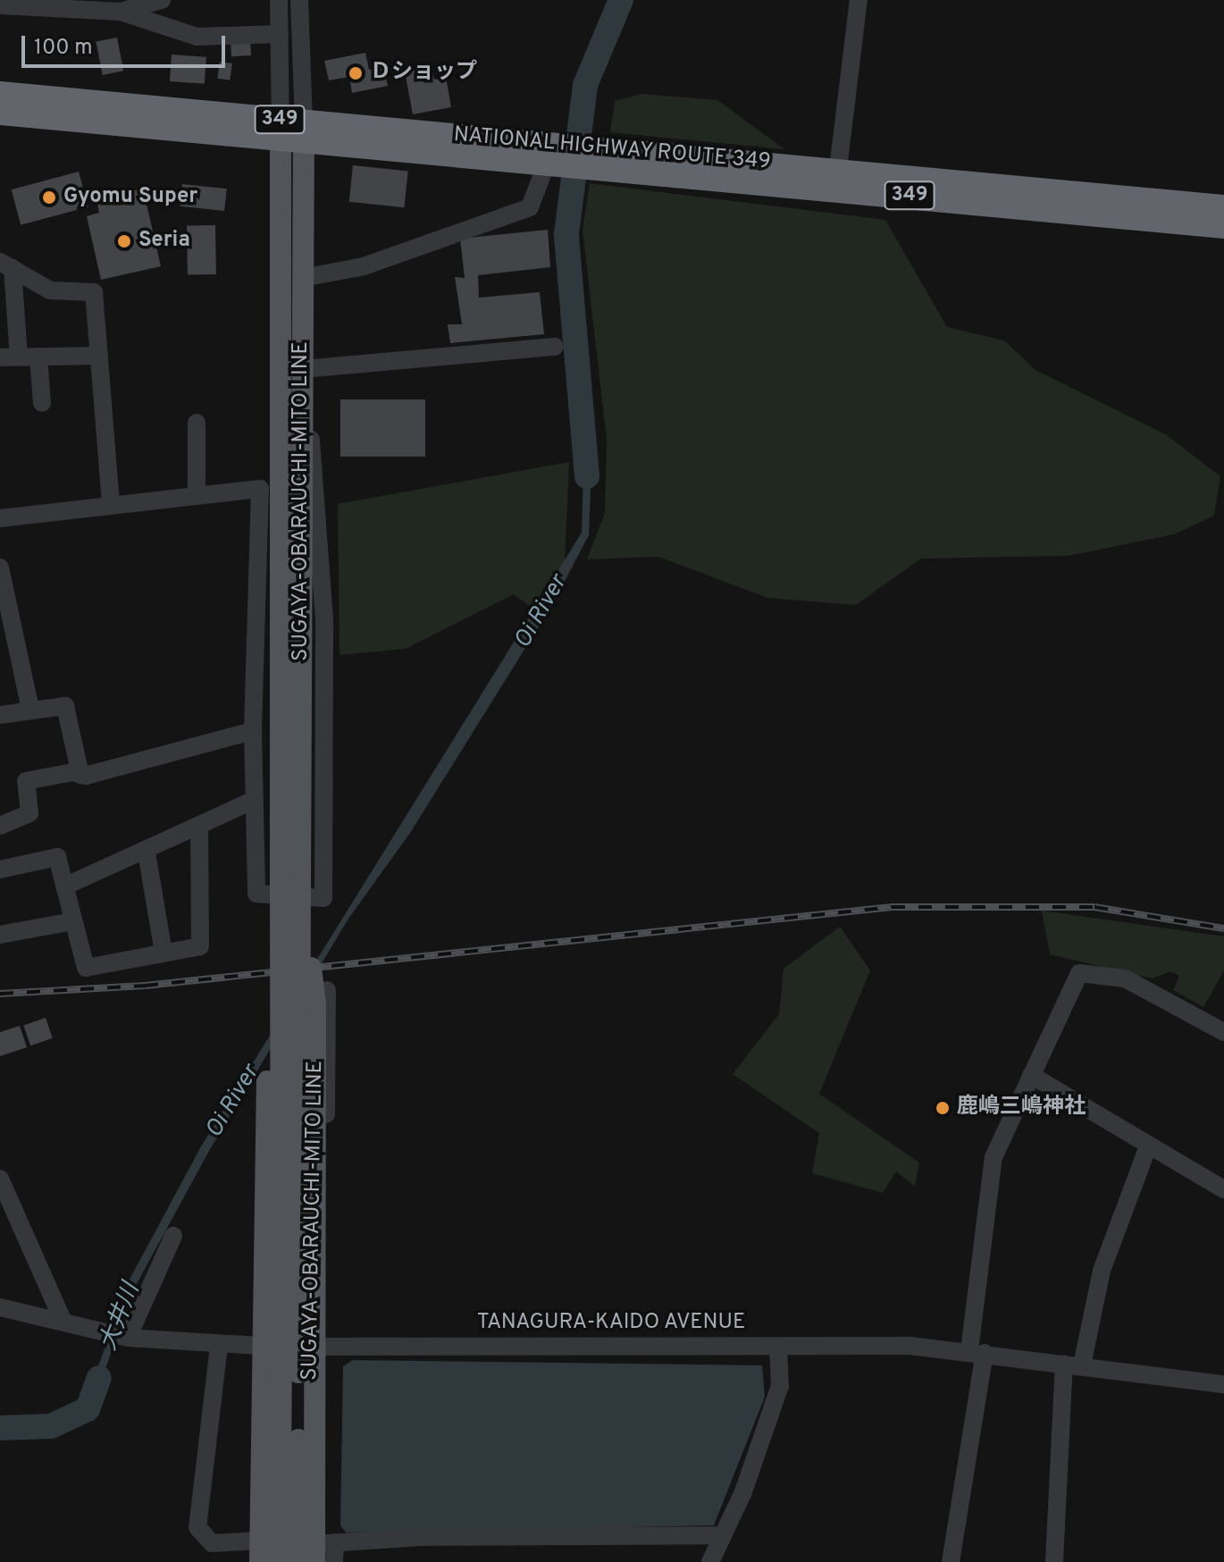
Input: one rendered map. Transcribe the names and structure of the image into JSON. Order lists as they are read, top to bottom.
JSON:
{
  "streets": {
    "highway": ["349", "NATIONAL HIGHWAY ROUTE 349"],
    "main road": ["SUGAYA-OBARAUCHI-MITO LINE"],
    "street": ["TANAGURA-KAIDO AVENUE"]
  },
  "crossings": [
    ["NATIONAL HIGHWAY ROUTE 349", "SUGAYA-OBARAUCHI-MITO LINE"],
    ["SUGAYA-OBARAUCHI-MITO LINE", "TANAGURA-KAIDO AVENUE"]
  ],
  "water": ["Oi River", "大井川"],
  "places": [
    "Ｄショップ",
    "Gyomu Super",
    "Seria",
    "鹿嶋三嶋神社"
  ],
  "scale_bar": "100 m"
}
